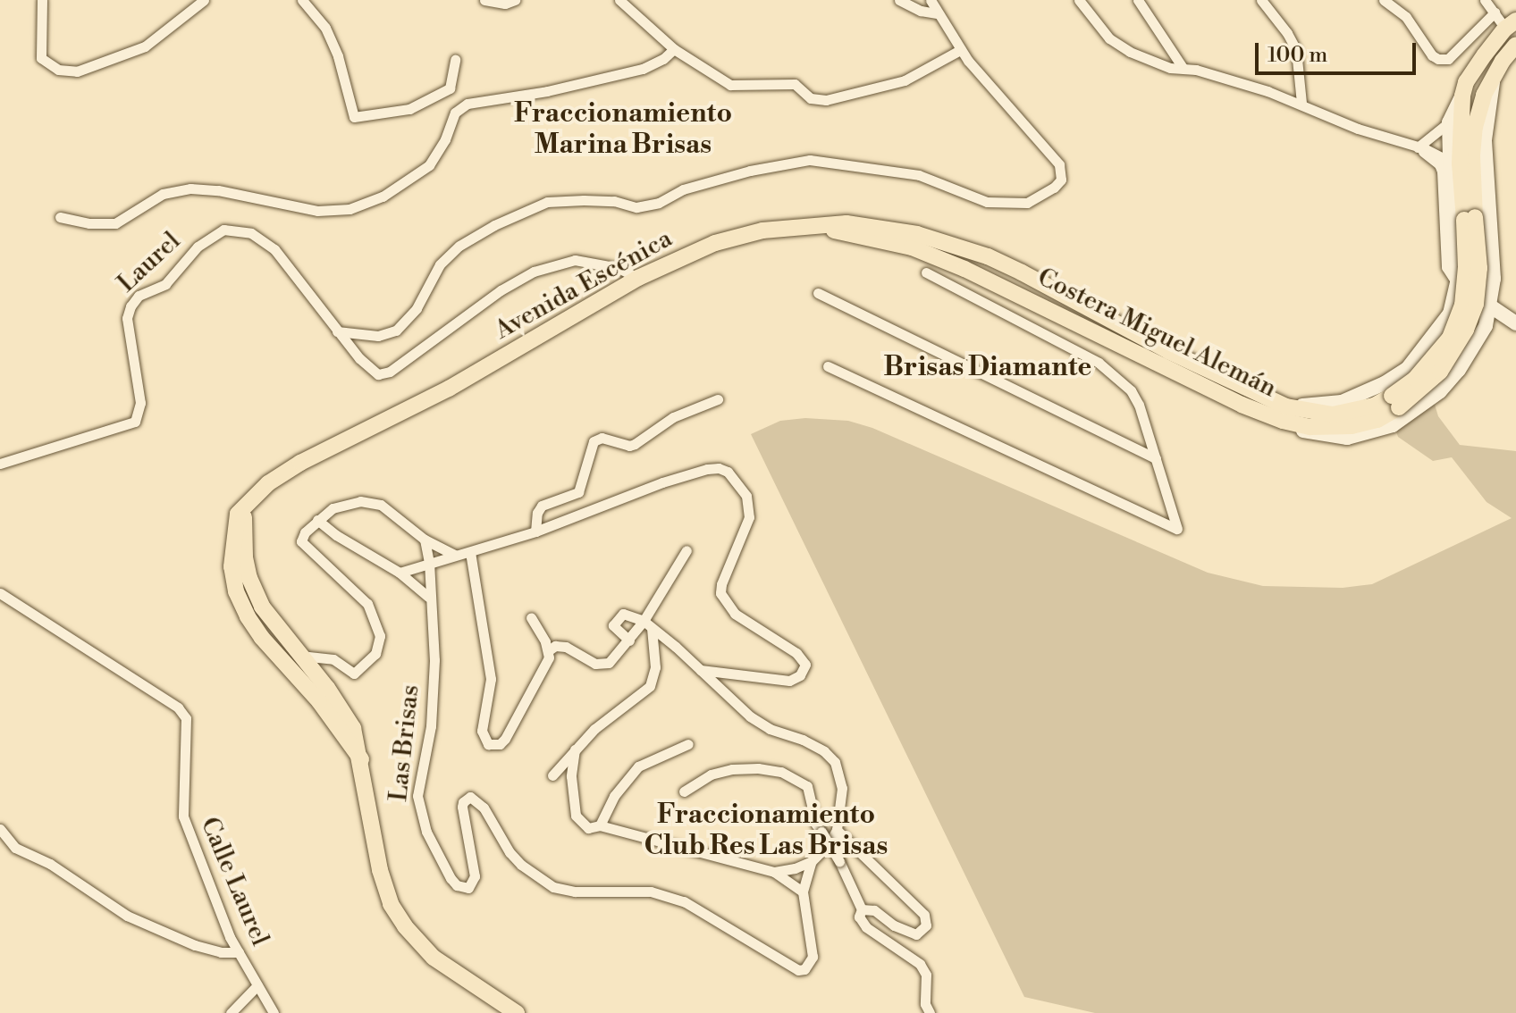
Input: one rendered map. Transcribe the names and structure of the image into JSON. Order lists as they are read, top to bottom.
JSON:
{
  "streets": {
    "main road": ["Avenida Escénica", "Costera Miguel Alemán"],
    "street": ["Laurel", "Las Brisas", "Calle Laurel"]
  },
  "crossings": [
    ["Laurel", "Avenida Escénica"],
    ["Avenida Escénica", "Costera Miguel Alemán"]
  ],
  "districts": ["Fraccionamiento Marina Brisas", "Brisas Diamante", "Fraccionamiento Club Res Las Brisas"],
  "scale_bar": "100 m"
}
